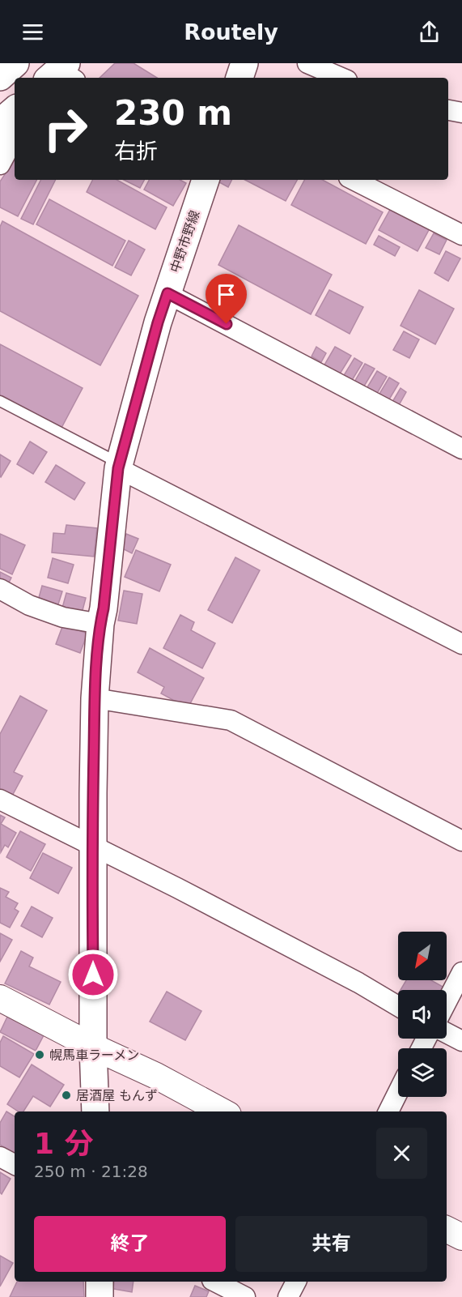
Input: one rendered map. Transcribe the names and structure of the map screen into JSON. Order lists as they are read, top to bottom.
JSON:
{
  "streets": {
    "main road": ["中野市野線"]
  },
  "places": ["幌馬車ラーメン", "居酒屋 もんず"],
  "north": "bottom left",
  "page": {
    "header": "Routely",
    "turn": ["230 m", "右折"],
    "heading": ["1 分", "250 m · 21:28"],
    "buttons": ["終了", "共有"]
  }
}
